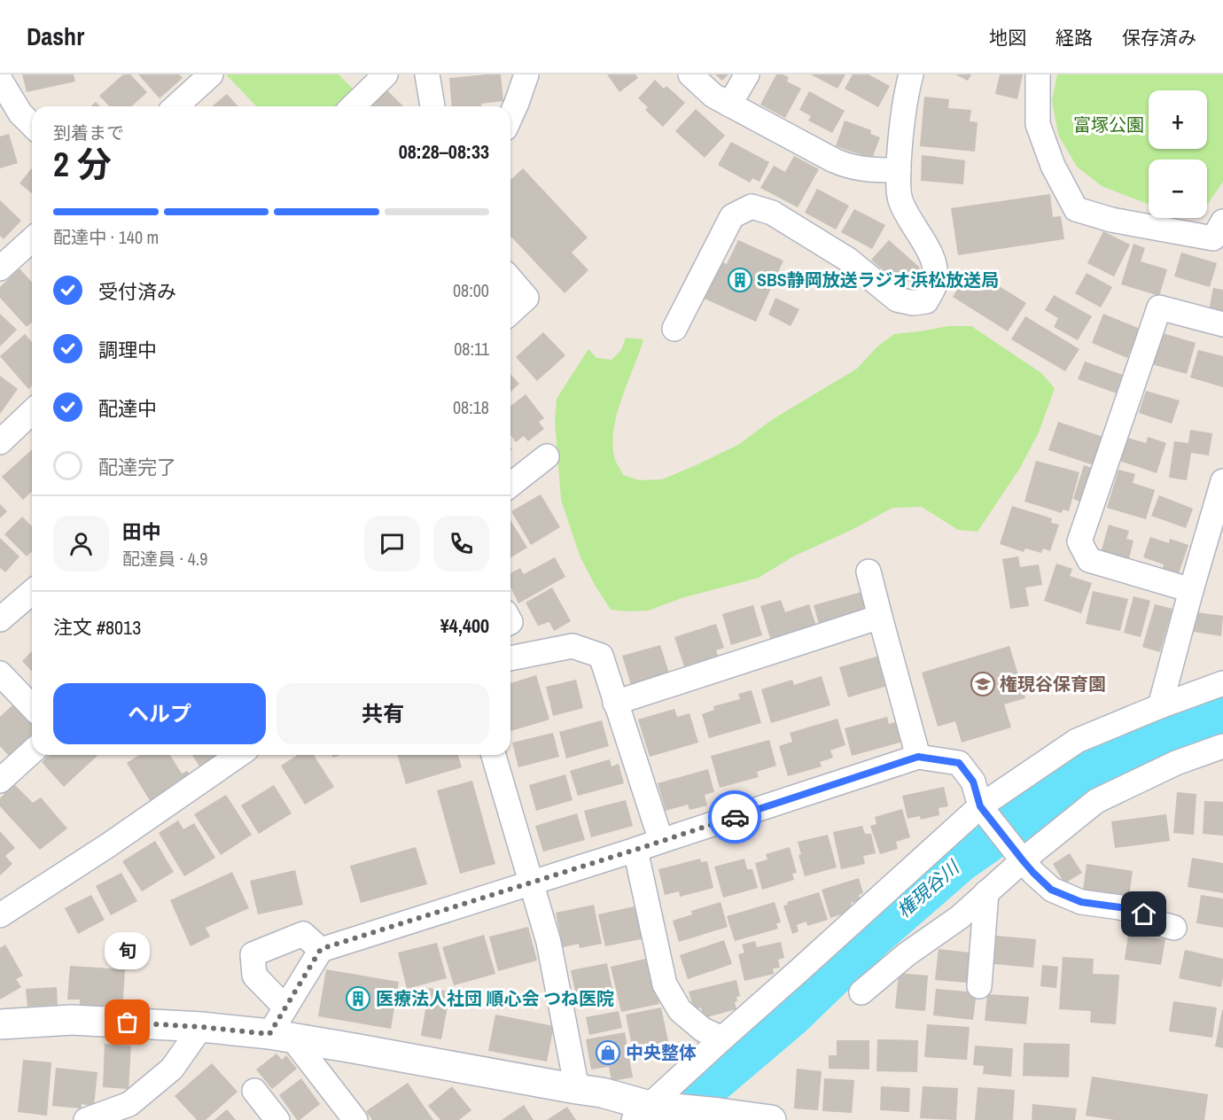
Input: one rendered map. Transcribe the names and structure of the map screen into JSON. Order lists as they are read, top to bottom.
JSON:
{
  "water": ["権現谷川"],
  "parks": ["富塚公園"],
  "places": {
    "building": ["SBS静岡放送ラジオ浜松放送局", "医療法人社団 順心会 つね医院"],
    "school or university": ["権現谷保育園"],
    "other": ["旬"],
    "shop": ["中央整体"]
  },
  "page": {
    "header": "Dashr",
    "nav": ["地図", "経路", "保存済み"],
    "map_buttons": ["+", "−"],
    "heading": ["2 分", "到着まで", "08:28–08:33"],
    "panel": [
      "田中",
      "配達員 · 4.9",
      "注文 #8013",
      "¥4,400"
    ],
    "bar": "配達中 · 140 m",
    "list": [
      ["受付済み", "08:00"],
      ["調理中", "08:11"],
      ["配達中", "08:18"],
      "配達完了"
    ],
    "buttons": ["ヘルプ", "共有"],
    "bubble": "旬"
  }
}
